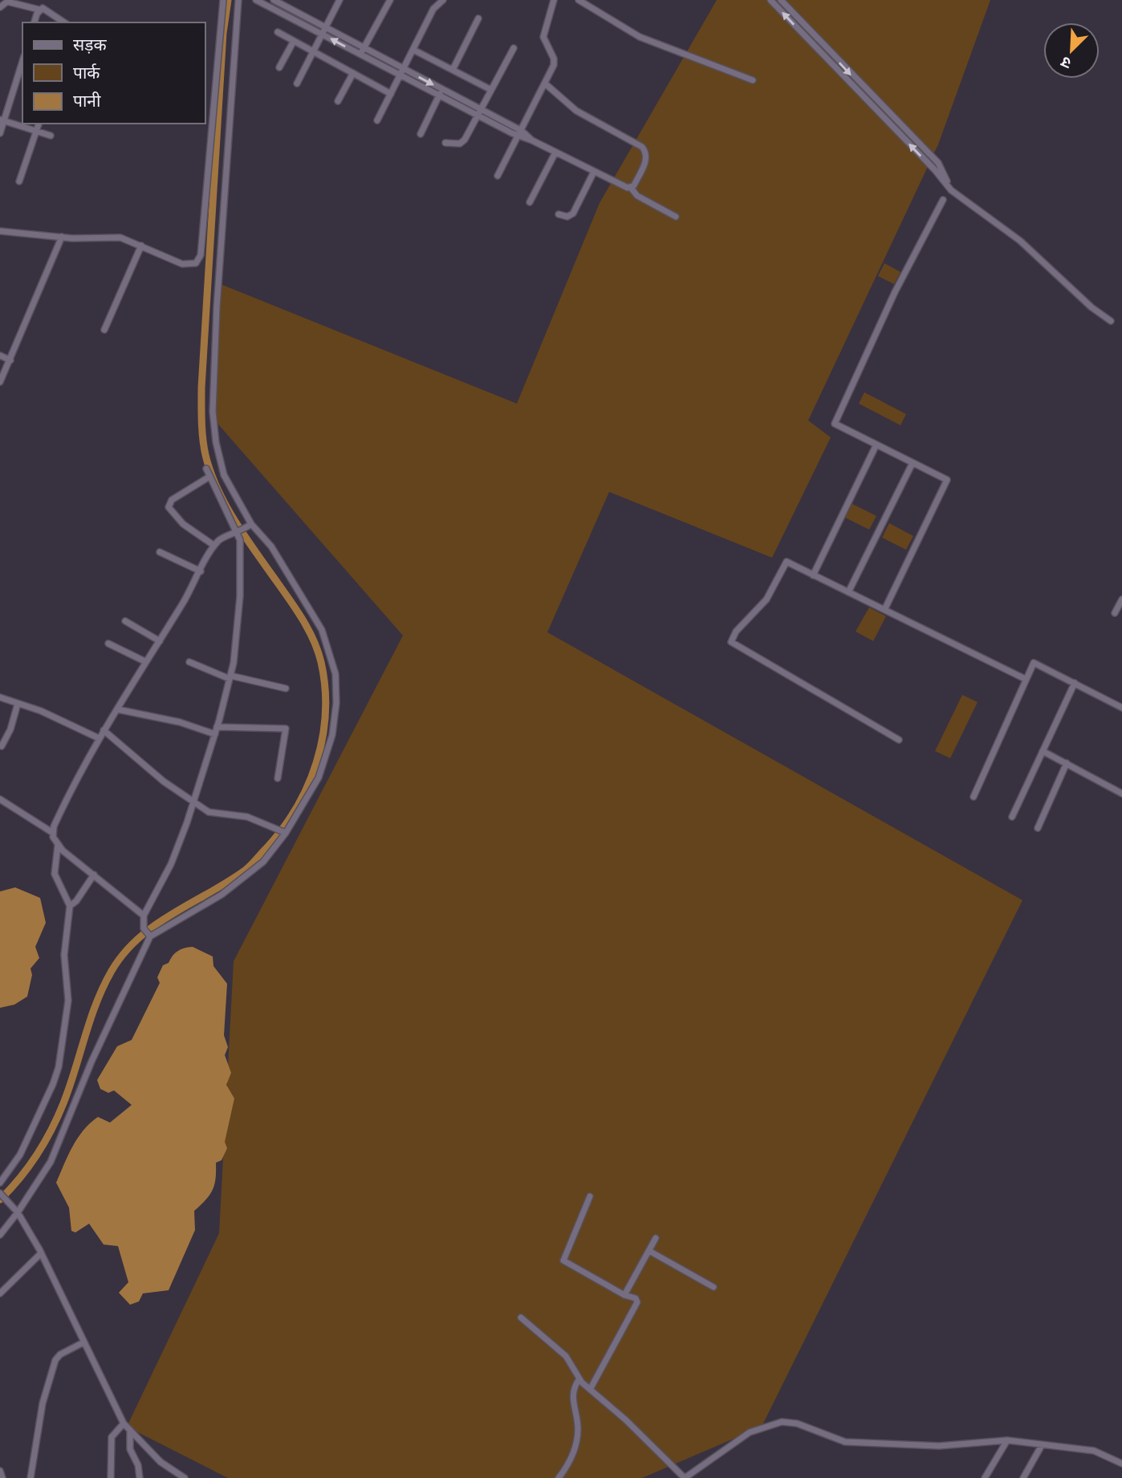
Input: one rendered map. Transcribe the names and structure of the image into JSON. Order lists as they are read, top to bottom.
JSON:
{
  "legend": ["सड़क", "पार्क", "पानी"],
  "north": "bottom left"
}
